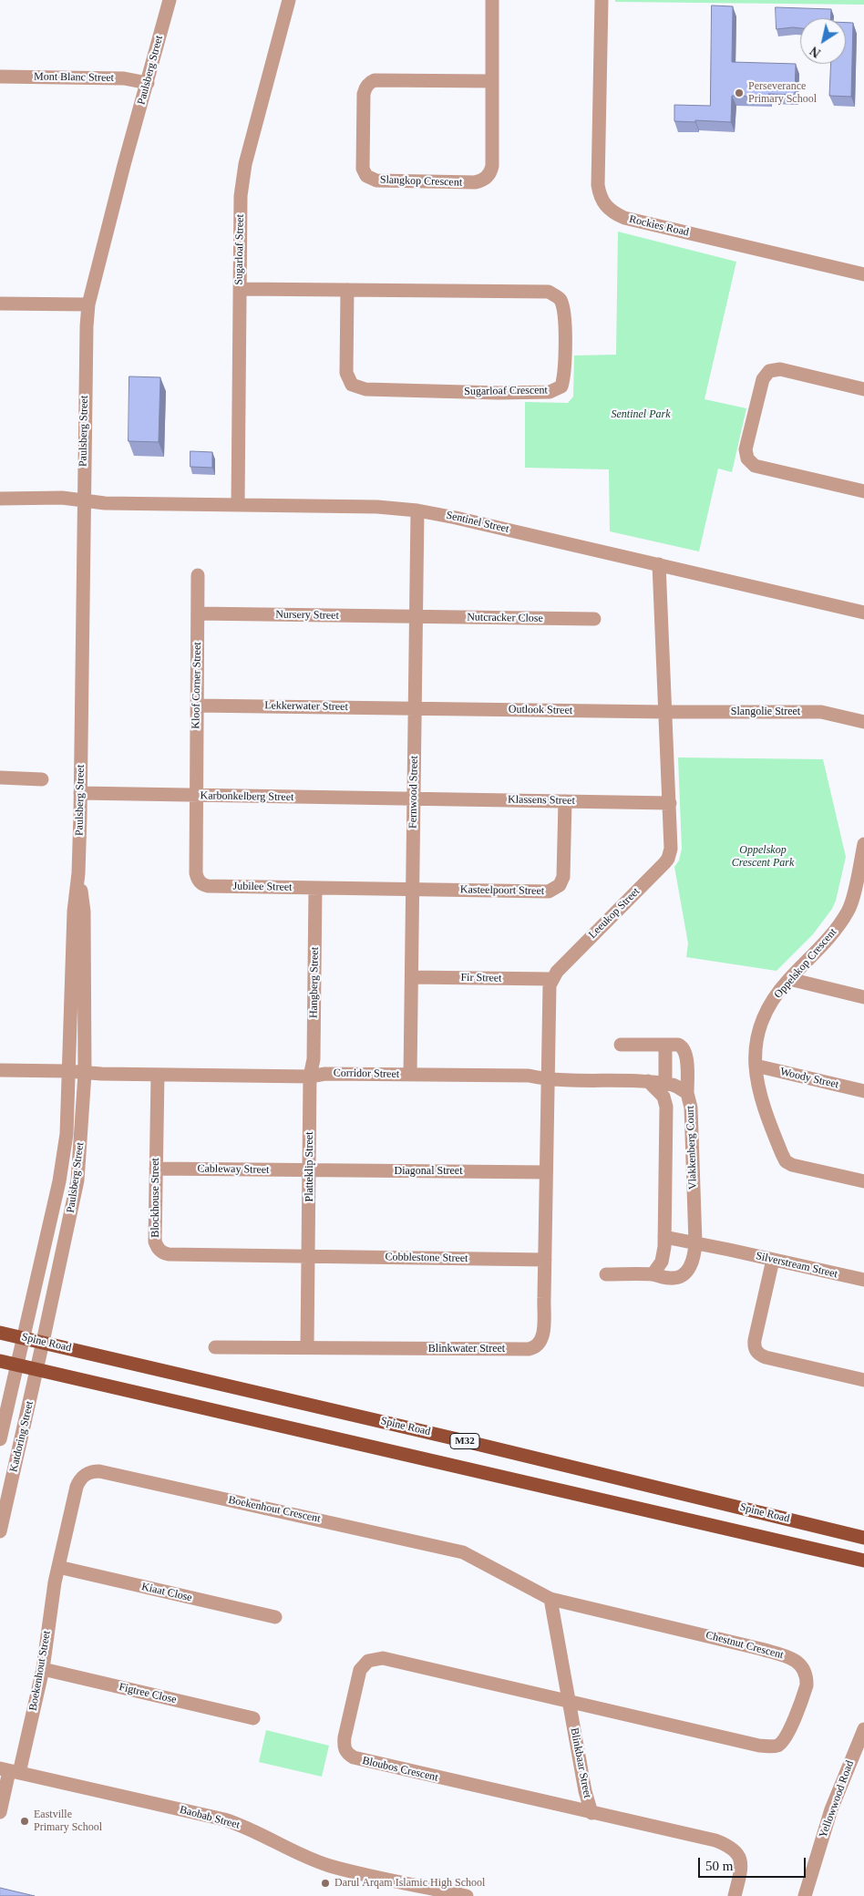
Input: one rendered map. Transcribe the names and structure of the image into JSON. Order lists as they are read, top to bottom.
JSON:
{
  "streets": {
    "main road": ["Spine Road", "M32"],
    "street": [
      "Paulsberg Street",
      "Mont Blanc Street",
      "Slangkop Crescent",
      "Rockies Road",
      "Sugarloaf Street",
      "Sugarloaf Crescent",
      "Sentinel Street",
      "Nursery Street",
      "Nutcracker Close",
      "Kloof Corner Street",
      "Lekkerwater Street",
      "Outlook Street",
      "Slangolie Street",
      "Fernwood Street",
      "Karbonkelberg Street",
      "Klassens Street",
      "Jubilee Street",
      "Kasteelpoort Street",
      "Leeukop Street",
      "Oppelskop Crescent",
      "Fir Street",
      "Hangberg Street",
      "Corridor Street",
      "Woody Street",
      "Vlakkenberg Court",
      "Platteklip Street",
      "Cableway Street",
      "Diagonal Street",
      "Blockhouse Street",
      "Cobblestone Street",
      "Silverstream Street",
      "Blinkwater Street",
      "Katdoring Street",
      "Boekenhout Crescent",
      "Kiaat Close",
      "Chestnut Crescent",
      "Boekenhout Street",
      "Figtree Close",
      "Blinkbaar Street",
      "Bloubos Crescent",
      "Yellowwood Road",
      "Baobab Street"
    ]
  },
  "crossings": [
    ["Paulsberg Street", "Mont Blanc Street"],
    ["Paulsberg Street", "Sentinel Street"],
    ["Paulsberg Street", "Karbonkelberg Street"],
    ["Paulsberg Street", "Corridor Street"],
    ["Paulsberg Street", "Spine Road"],
    ["Paulsberg Street", "Katdoring Street"],
    ["Sugarloaf Street", "Sugarloaf Crescent"],
    ["Sugarloaf Street", "Sentinel Street"],
    ["Sentinel Street", "Fernwood Street"],
    ["Sentinel Street", "Leeukop Street"],
    ["Nursery Street", "Nutcracker Close"],
    ["Nursery Street", "Kloof Corner Street"],
    ["Nursery Street", "Fernwood Street"],
    ["Nutcracker Close", "Fernwood Street"],
    ["Kloof Corner Street", "Lekkerwater Street"],
    ["Kloof Corner Street", "Karbonkelberg Street"],
    ["Kloof Corner Street", "Jubilee Street"],
    ["Lekkerwater Street", "Outlook Street"],
    ["Lekkerwater Street", "Fernwood Street"],
    ["Outlook Street", "Slangolie Street"],
    ["Outlook Street", "Fernwood Street"],
    ["Outlook Street", "Leeukop Street"],
    ["Slangolie Street", "Leeukop Street"],
    ["Fernwood Street", "Karbonkelberg Street"],
    ["Fernwood Street", "Klassens Street"],
    ["Fernwood Street", "Jubilee Street"],
    ["Fernwood Street", "Kasteelpoort Street"],
    ["Fernwood Street", "Fir Street"],
    ["Fernwood Street", "Corridor Street"],
    ["Karbonkelberg Street", "Klassens Street"],
    ["Karbonkelberg Street", "Jubilee Street"],
    ["Klassens Street", "Kasteelpoort Street"],
    ["Klassens Street", "Leeukop Street"],
    ["Jubilee Street", "Kasteelpoort Street"],
    ["Jubilee Street", "Hangberg Street"],
    ["Leeukop Street", "Fir Street"],
    ["Oppelskop Crescent", "Woody Street"],
    ["Hangberg Street", "Corridor Street"],
    ["Hangberg Street", "Platteklip Street"],
    ["Corridor Street", "Vlakkenberg Court"],
    ["Corridor Street", "Platteklip Street"],
    ["Corridor Street", "Blockhouse Street"],
    ["Vlakkenberg Court", "Silverstream Street"],
    ["Platteklip Street", "Cableway Street"],
    ["Platteklip Street", "Diagonal Street"],
    ["Platteklip Street", "Blockhouse Street"],
    ["Platteklip Street", "Cobblestone Street"],
    ["Cableway Street", "Diagonal Street"],
    ["Cableway Street", "Blockhouse Street"],
    ["Blockhouse Street", "Cobblestone Street"],
    ["Cobblestone Street", "Blinkwater Street"],
    ["Spine Road", "Katdoring Street"],
    ["Boekenhout Crescent", "Kiaat Close"],
    ["Boekenhout Crescent", "Chestnut Crescent"],
    ["Boekenhout Crescent", "Boekenhout Street"],
    ["Boekenhout Crescent", "Blinkbaar Street"],
    ["Kiaat Close", "Boekenhout Street"],
    ["Chestnut Crescent", "Blinkbaar Street"],
    ["Chestnut Crescent", "Bloubos Crescent"],
    ["Boekenhout Street", "Figtree Close"],
    ["Boekenhout Street", "Baobab Street"],
    ["Blinkbaar Street", "Bloubos Crescent"]
  ],
  "parks": ["Sentinel Park", "Oppelskop Crescent Park"],
  "places": ["Perseverance Primary School", "Eastville Primary School", "Darul Arqam Islamic High School"],
  "scale_bar": "50 m",
  "north": "bottom left"
}
